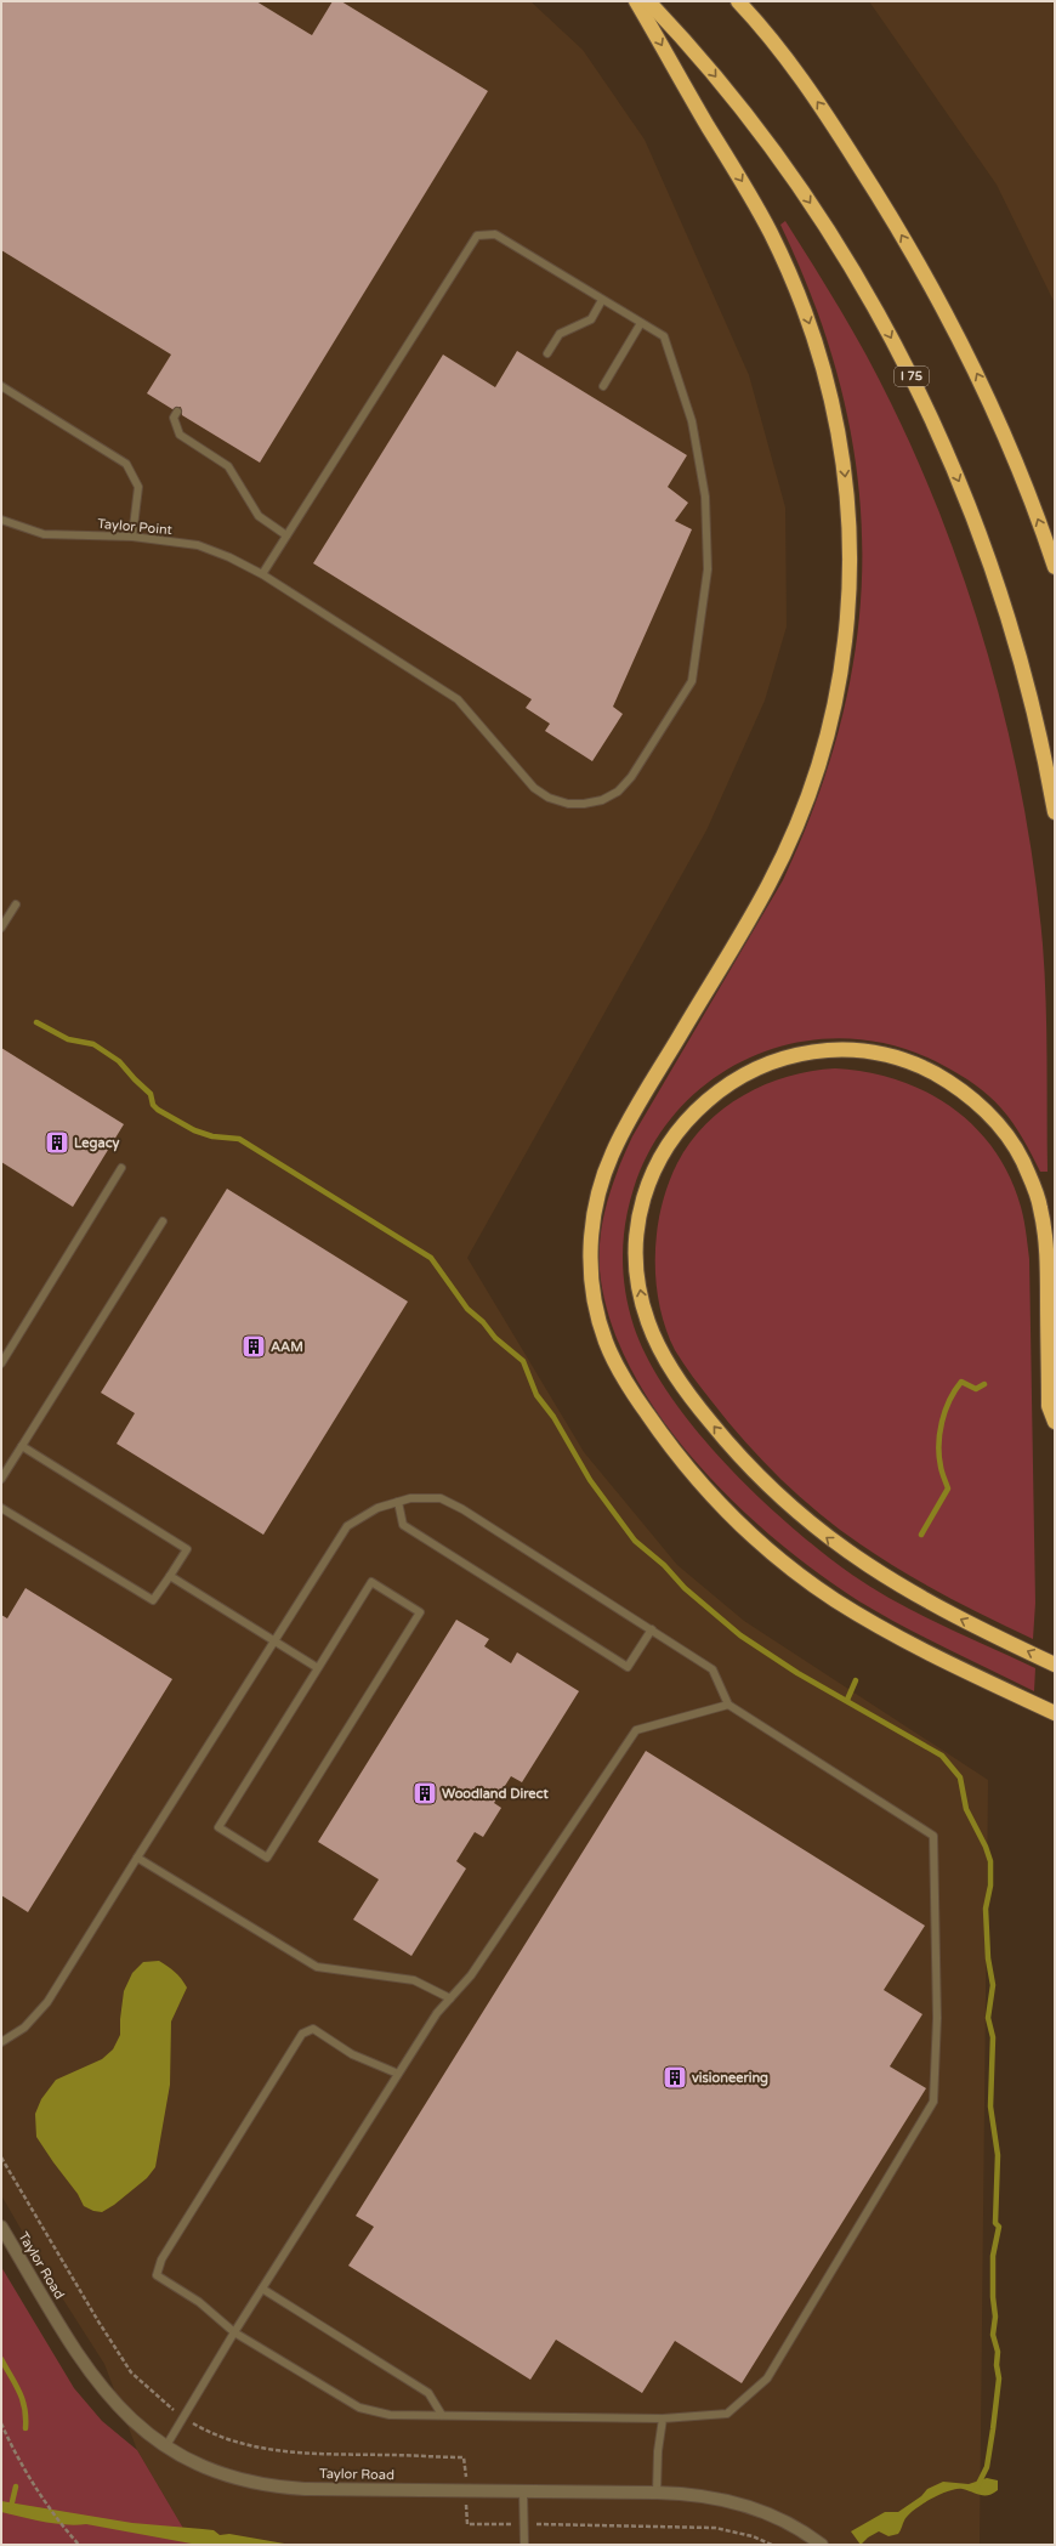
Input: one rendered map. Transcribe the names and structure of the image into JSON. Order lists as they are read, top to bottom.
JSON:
{
  "streets": {
    "highway": ["I 75"],
    "street": ["Taylor Road"],
    "lane": ["Taylor Point"]
  },
  "places": {
    "building": [
      "Legacy",
      "AAM",
      "Woodland Direct",
      "visioneering"
    ]
  }
}
